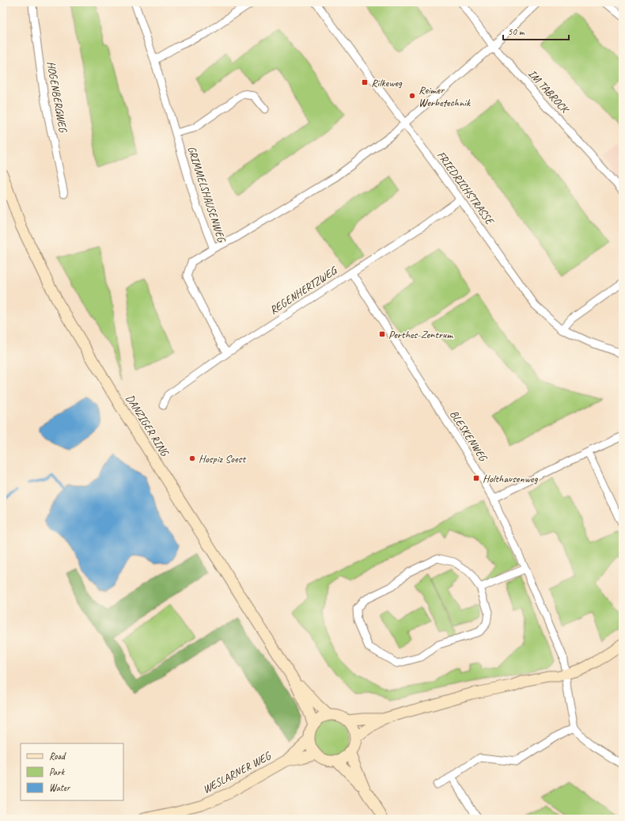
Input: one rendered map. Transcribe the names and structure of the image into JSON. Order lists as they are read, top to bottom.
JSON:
{
  "streets": {
    "main road": ["DANZIGER RING", "WESLARNER WEG"],
    "street": [
      "IM TABROCK",
      "HOGENBERGWEG",
      "FRIEDRICHSTRASSE",
      "GRIMMELSHAUSENWEG",
      "REGENHERTZWEG",
      "BLESKENWEG"
    ]
  },
  "crossings": [
    ["FRIEDRICHSTRASSE", "REGENHERTZWEG"],
    ["GRIMMELSHAUSENWEG", "REGENHERTZWEG"],
    ["REGENHERTZWEG", "BLESKENWEG"],
    ["DANZIGER RING", "WESLARNER WEG"]
  ],
  "places": {
    "transit": ["Rilkeweg", "Perthes-Zentrum", "Holthausenweg"],
    "other": ["Reimer Werbetechnik", "Hospiz Soest"]
  },
  "legend": ["Road", "Park", "Water"],
  "scale_bar": "50 m"
}
